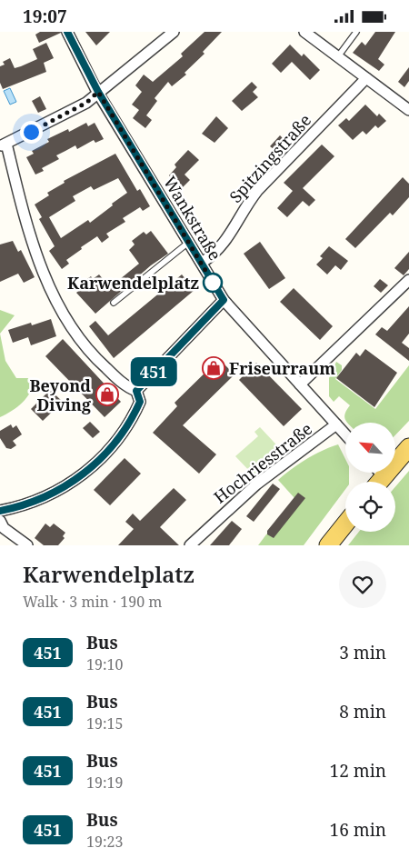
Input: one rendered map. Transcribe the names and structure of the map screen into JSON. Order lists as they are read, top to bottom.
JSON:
{
  "streets": {
    "street": ["Spitzingstraße", "Wankstraße", "Hochriesstraße"]
  },
  "crossings": [
    ["Spitzingstraße", "Wankstraße"],
    ["Wankstraße", "Hochriesstraße"]
  ],
  "places": {
    "other": ["Karwendelplatz"],
    "shop": ["Friseurraum", "Beyond Diving"]
  },
  "lines": ["bus line 451"],
  "north": "top left",
  "page": {
    "status": "19:07",
    "on_map": "451",
    "heading": ["Karwendelplatz", "Walk · 3 min · 190 m"],
    "list": [
      {
        "mark": "451",
        "name": "Bus",
        "note": "19:10",
        "value": "3 min"
      },
      {
        "mark": "451",
        "name": "Bus",
        "note": "19:15",
        "value": "8 min"
      },
      {
        "mark": "451",
        "name": "Bus",
        "note": "19:19",
        "value": "12 min"
      },
      {
        "mark": "451",
        "name": "Bus",
        "note": "19:23",
        "value": "16 min"
      }
    ]
  }
}
